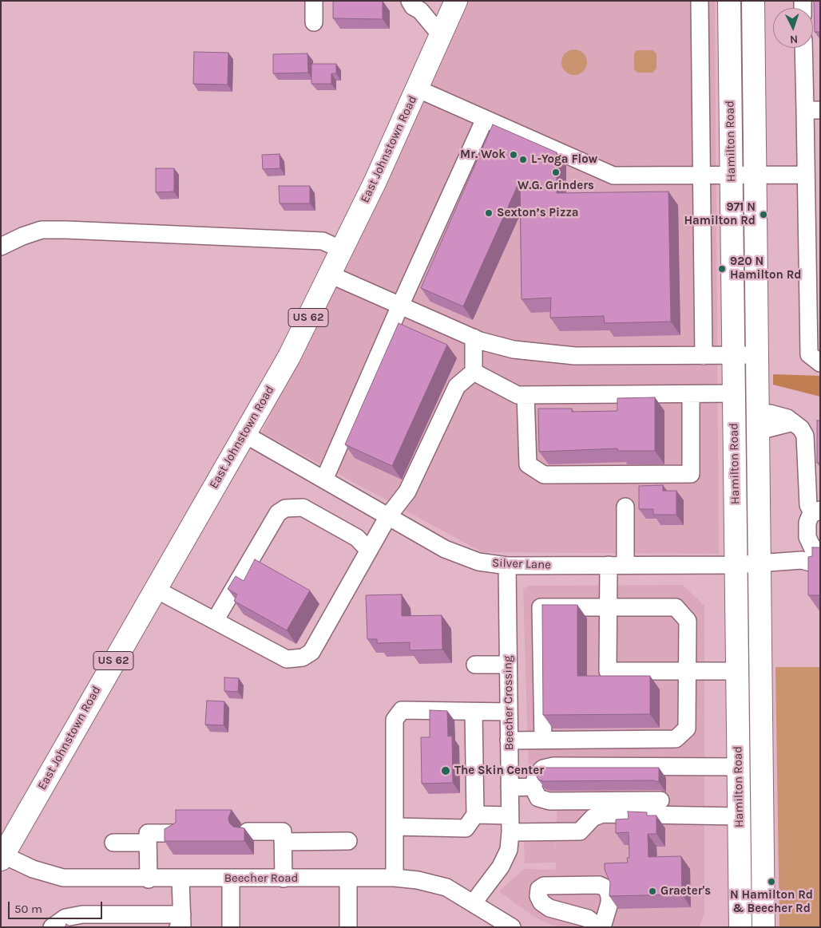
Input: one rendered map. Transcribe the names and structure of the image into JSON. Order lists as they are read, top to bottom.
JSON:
{
  "streets": {
    "main road": ["Hamilton Road", "East Johnstown Road", "US 62"],
    "street": ["Silver Lane", "Beecher Crossing", "Beecher Road"]
  },
  "crossings": [
    ["Hamilton Road", "Silver Lane"],
    ["East Johnstown Road", "Silver Lane"],
    ["East Johnstown Road", "Beecher Road"],
    ["Silver Lane", "Beecher Crossing"],
    ["Beecher Crossing", "Beecher Road"]
  ],
  "places": [
    "Mr. Wok",
    "L-Yoga Flow",
    "W.G. Grinders",
    "Sexton’s Pizza",
    "971 N Hamilton Rd",
    "920 N Hamilton Rd",
    "The Skin Center",
    "N Hamilton Rd & Beecher Rd",
    "Graeter's"
  ],
  "scale_bar": "50 m",
  "north": "bottom"
}
